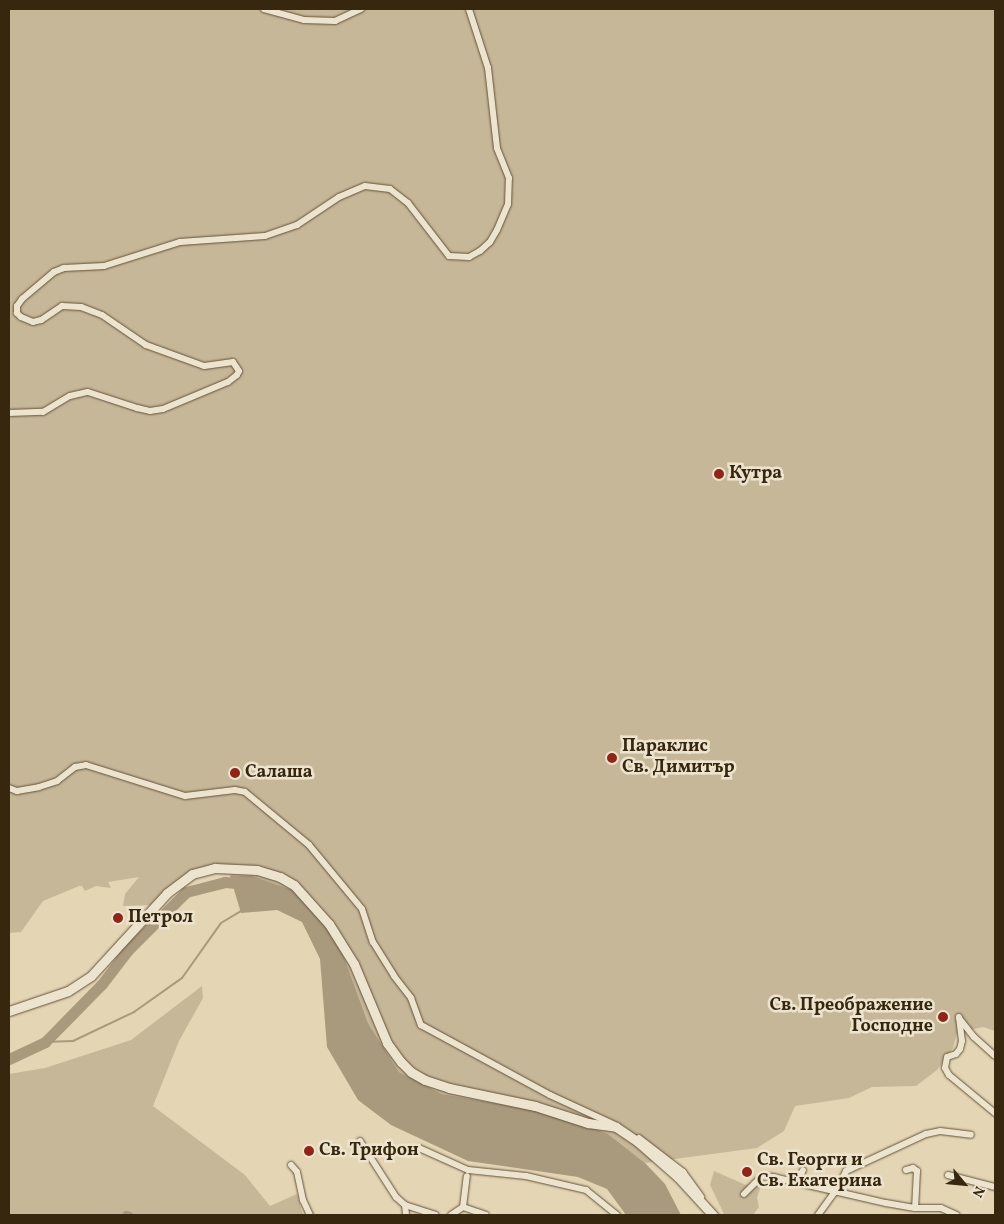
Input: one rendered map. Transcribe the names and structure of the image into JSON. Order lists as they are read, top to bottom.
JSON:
{
  "places": [
    "Кутра",
    "Параклис Св. Димитър",
    "Салаша",
    "Петрол",
    "Св. Преображение Господне",
    "Св. Трифон",
    "Св. Георги и Св. Екатерина"
  ],
  "north": "bottom right"
}
